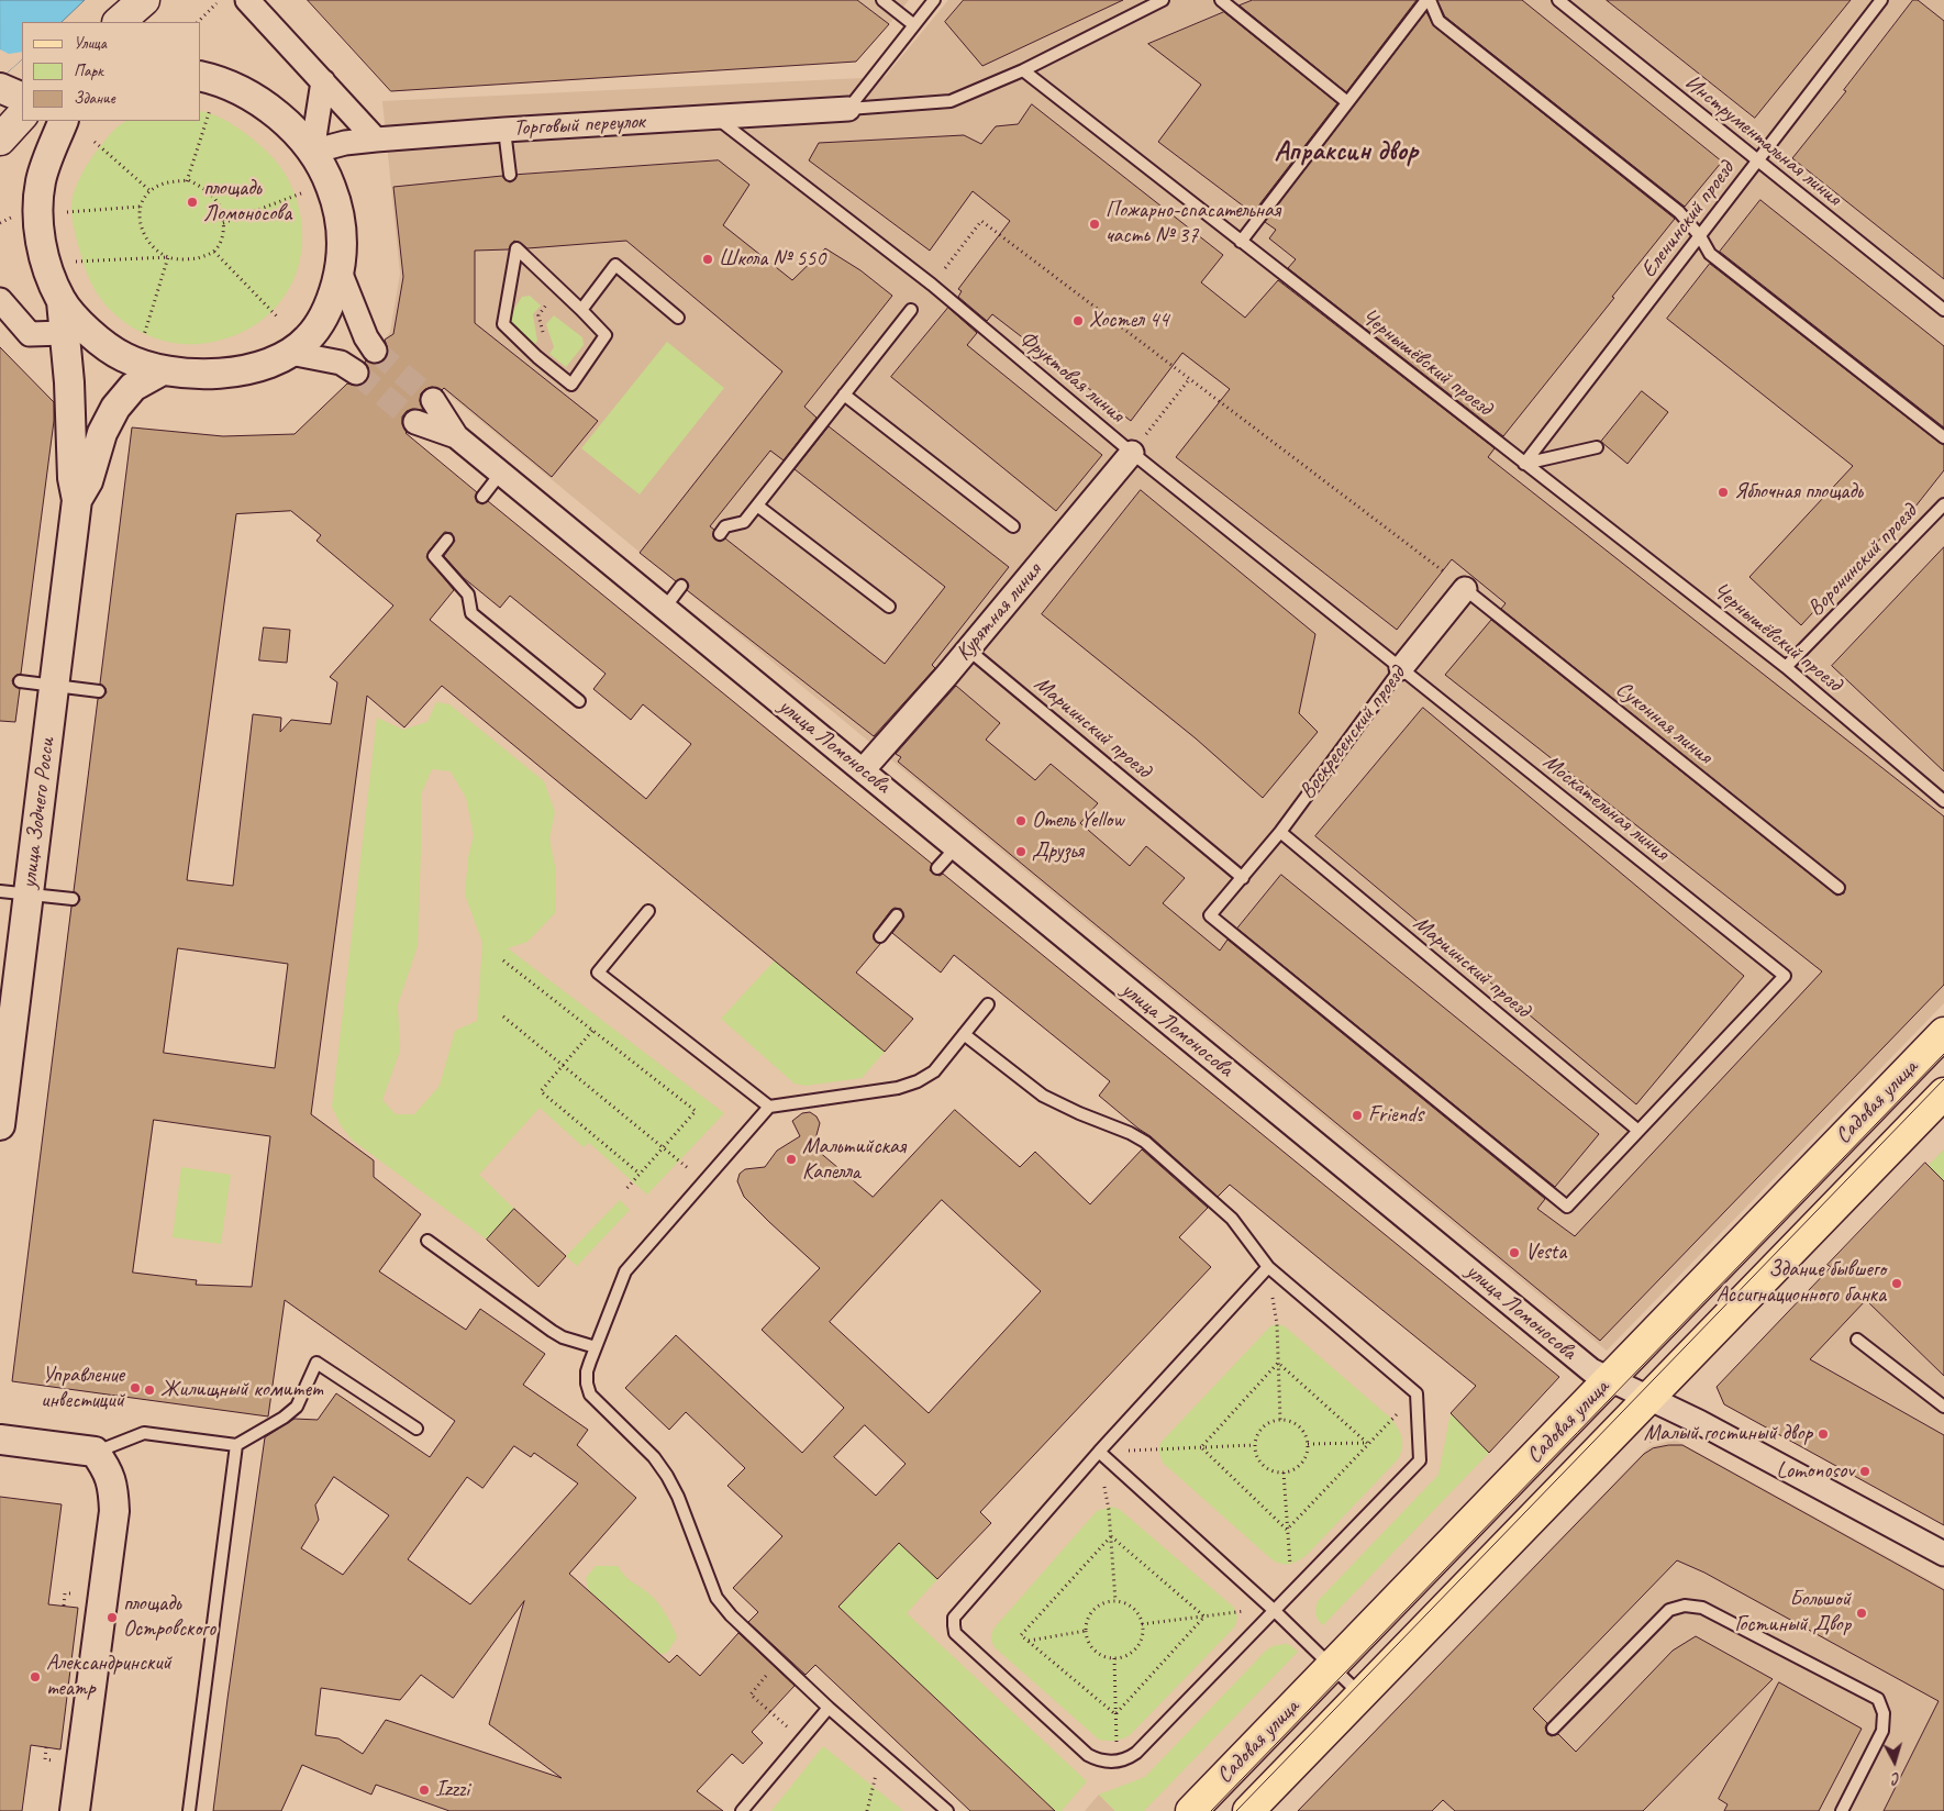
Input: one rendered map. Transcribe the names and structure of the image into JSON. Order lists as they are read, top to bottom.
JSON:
{
  "streets": {
    "main road": ["Садовая улица"],
    "street": [
      "Торговый переулок",
      "Курятная линия",
      "Воскресенский проезд",
      "улица Ломоносова",
      "улица Зодчего Росси"
    ],
    "lane": [
      "Инструментальная линия",
      "Еленинский проезд",
      "Чернышёвский проезд",
      "Фруктовая линия",
      "Воронинский проезд",
      "Суконная линия",
      "Мариинский проезд",
      "Москательная линия"
    ]
  },
  "crossings": [
    ["Торговый переулок", "Фруктовая линия"],
    ["Инструментальная линия", "Еленинский проезд"],
    ["Еленинский проезд", "Чернышёвский проезд"],
    ["Чернышёвский проезд", "Воронинский проезд"],
    ["Фруктовая линия", "Курятная линия"],
    ["Фруктовая линия", "Воскресенский проезд"],
    ["Фруктовая линия", "Москательная линия"],
    ["Курятная линия", "Мариинский проезд"],
    ["Курятная линия", "улица Ломоносова"],
    ["Суконная линия", "Воскресенский проезд"],
    ["Мариинский проезд", "Воскресенский проезд"],
    ["Мариинский проезд", "Москательная линия"],
    ["Воскресенский проезд", "Москательная линия"],
    ["улица Ломоносова", "Садовая улица"]
  ],
  "districts": ["Апраксин двор"],
  "places": [
    "площадь Ломоносова",
    "Пожарно-спасательная часть № 37",
    "Школа № 550",
    "Хостел 44",
    "Яблочная площадь",
    "Отель Yellow",
    "Друзья",
    "Friends",
    "Мальтийская Капелла",
    "Vesta",
    "Здание бывшего Ассигнационного банка",
    "Управление инвестиций",
    "Жилищный комитет",
    "Малый гостиный двор",
    "Lomonosov",
    "Большой Гостиный Двор",
    "площадь Островского",
    "Александринский театр",
    "Izzzi"
  ],
  "legend": ["Улица", "Парк", "Здание"],
  "north": "bottom"
}
